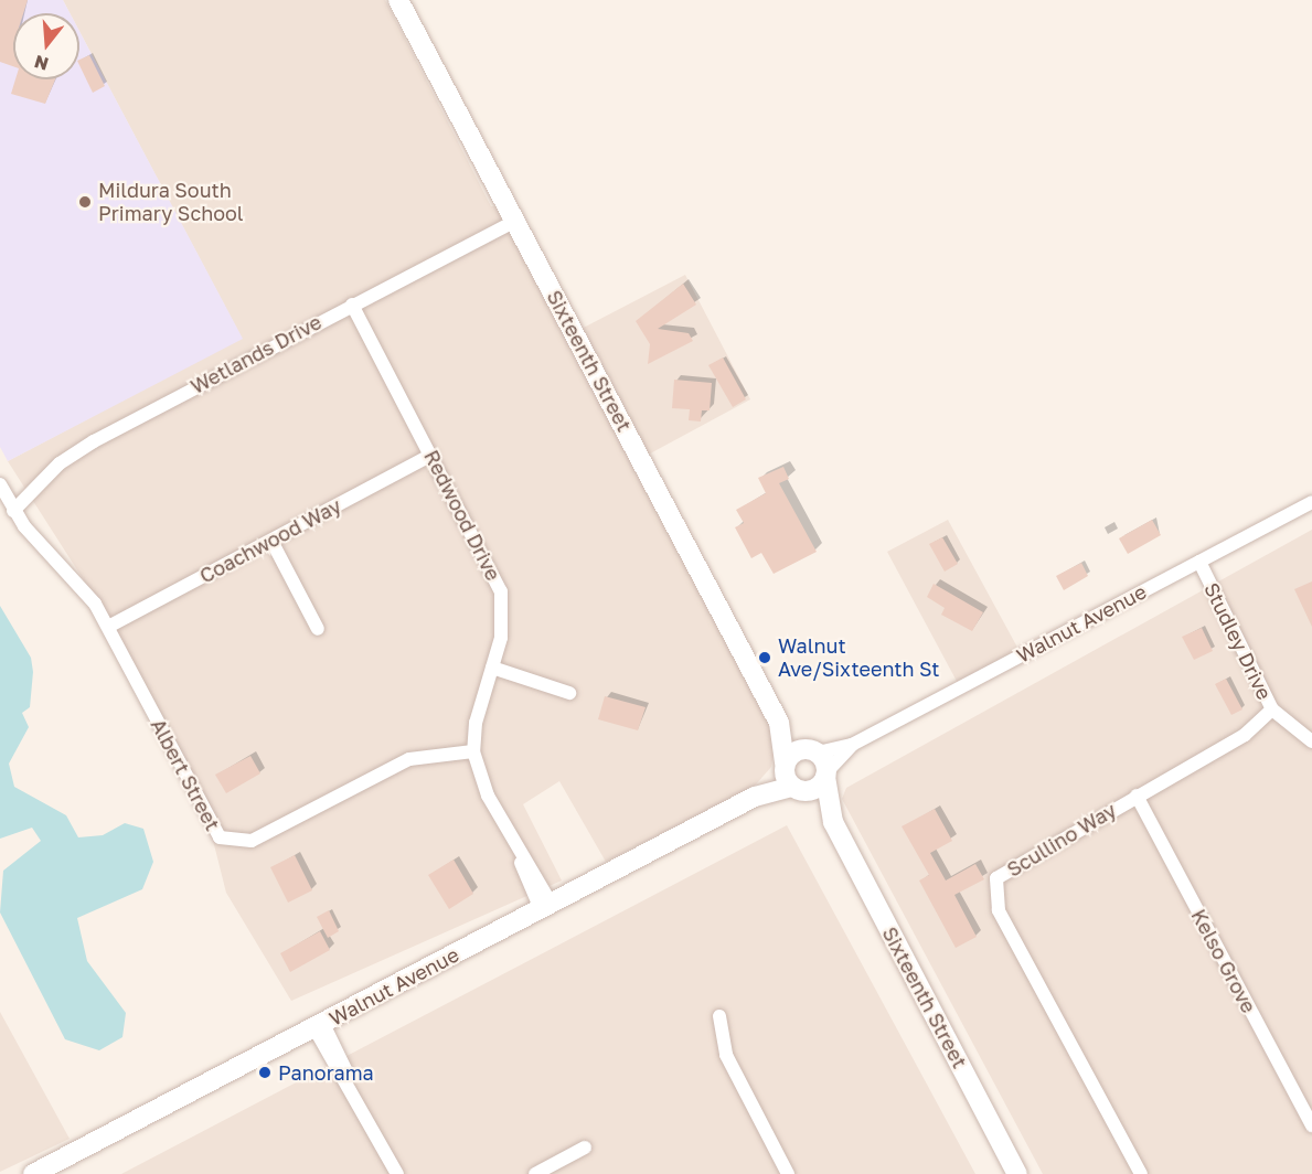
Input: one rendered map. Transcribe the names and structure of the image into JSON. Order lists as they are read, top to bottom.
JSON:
{
  "streets": {
    "street": [
      "Wetlands Drive",
      "Sixteenth Street",
      "Redwood Drive",
      "Coachwood Way",
      "Walnut Avenue",
      "Studley Drive",
      "Albert Street",
      "Scullino Way",
      "Kelso Grove"
    ]
  },
  "crossings": [
    ["Wetlands Drive", "Sixteenth Street"],
    ["Wetlands Drive", "Redwood Drive"],
    ["Wetlands Drive", "Albert Street"],
    ["Sixteenth Street", "Walnut Avenue"],
    ["Redwood Drive", "Coachwood Way"],
    ["Redwood Drive", "Walnut Avenue"],
    ["Redwood Drive", "Albert Street"],
    ["Coachwood Way", "Albert Street"],
    ["Walnut Avenue", "Studley Drive"],
    ["Studley Drive", "Scullino Way"],
    ["Scullino Way", "Kelso Grove"]
  ],
  "places": ["Mildura South Primary School", "Walnut Ave/Sixteenth St", "Panorama"],
  "north": "bottom"
}
